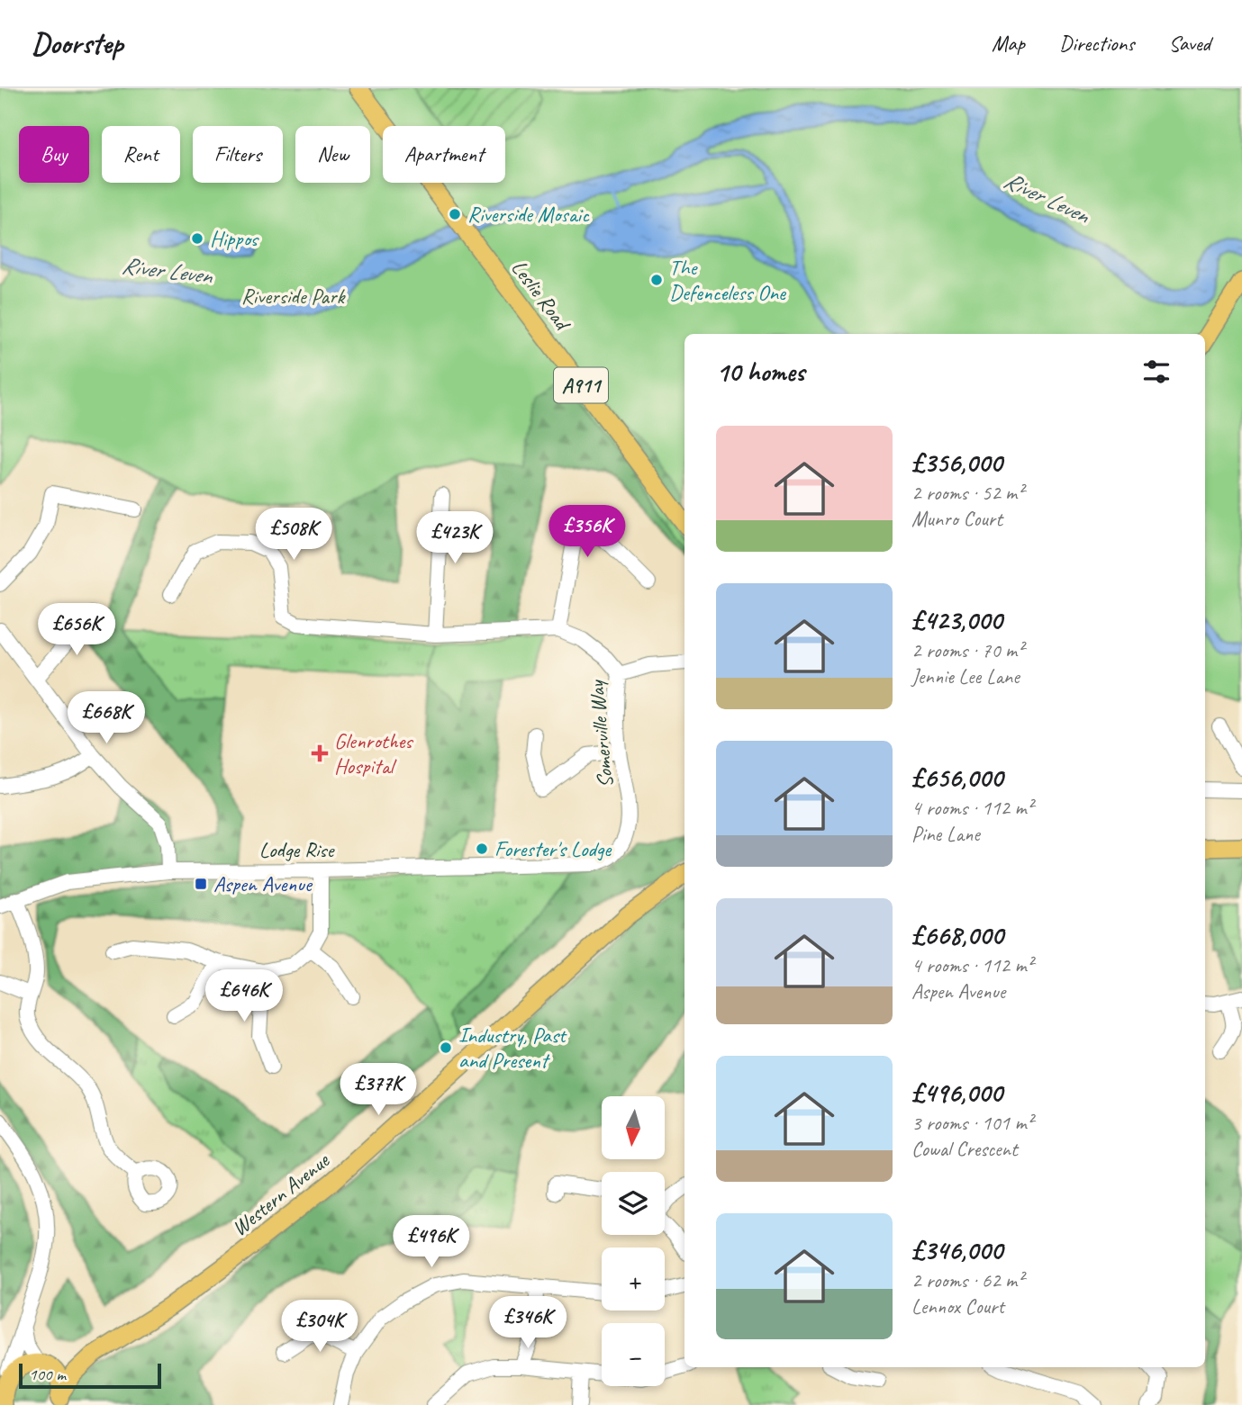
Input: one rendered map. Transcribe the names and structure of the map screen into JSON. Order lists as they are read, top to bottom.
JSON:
{
  "streets": {
    "main road": ["Leslie Road", "A911", "Western Avenue"],
    "street": ["Somerville Way", "Lodge Rise"]
  },
  "crossings": [
    ["Somerville Way", "Lodge Rise"]
  ],
  "water": ["River Leven"],
  "parks": ["Riverside Park"],
  "places": {
    "other": [
      "Riverside Mosaic",
      "Hippos",
      "The Defenceless One",
      "Forester's Lodge",
      "Industry, Past and Present"
    ],
    "health": ["Glenrothes Hospital"],
    "transit": ["Aspen Avenue"]
  },
  "scale_bar": "100 m",
  "north": "bottom",
  "page": {
    "header": "Doorstep",
    "nav": ["Map", "Directions", "Saved"],
    "chip": [
      "Buy",
      "Rent",
      "Filters",
      "New",
      "Apartment"
    ],
    "heading": "10 homes",
    "list": [
      {
        "name": "£356,000",
        "note": "2 rooms · 52 m² · Munro Court"
      },
      {
        "name": "£423,000",
        "note": "2 rooms · 70 m² · Jennie Lee Lane"
      },
      {
        "name": "£656,000",
        "note": "4 rooms · 112 m² · Pine Lane"
      },
      {
        "name": "£668,000",
        "note": "4 rooms · 112 m² · Aspen Avenue"
      },
      {
        "name": "£496,000",
        "note": "3 rooms · 101 m² · Cowal Crescent"
      },
      {
        "name": "£346,000",
        "note": "2 rooms · 62 m² · Lennox Court"
      }
    ],
    "price": [
      "£356K",
      "£508K",
      "£423K",
      "£656K",
      "£668K",
      "£646K",
      "£377K",
      "£496K",
      "£346K",
      "£304K"
    ],
    "map_buttons": ["+", "−"],
    "scale": "100 m"
  }
}
